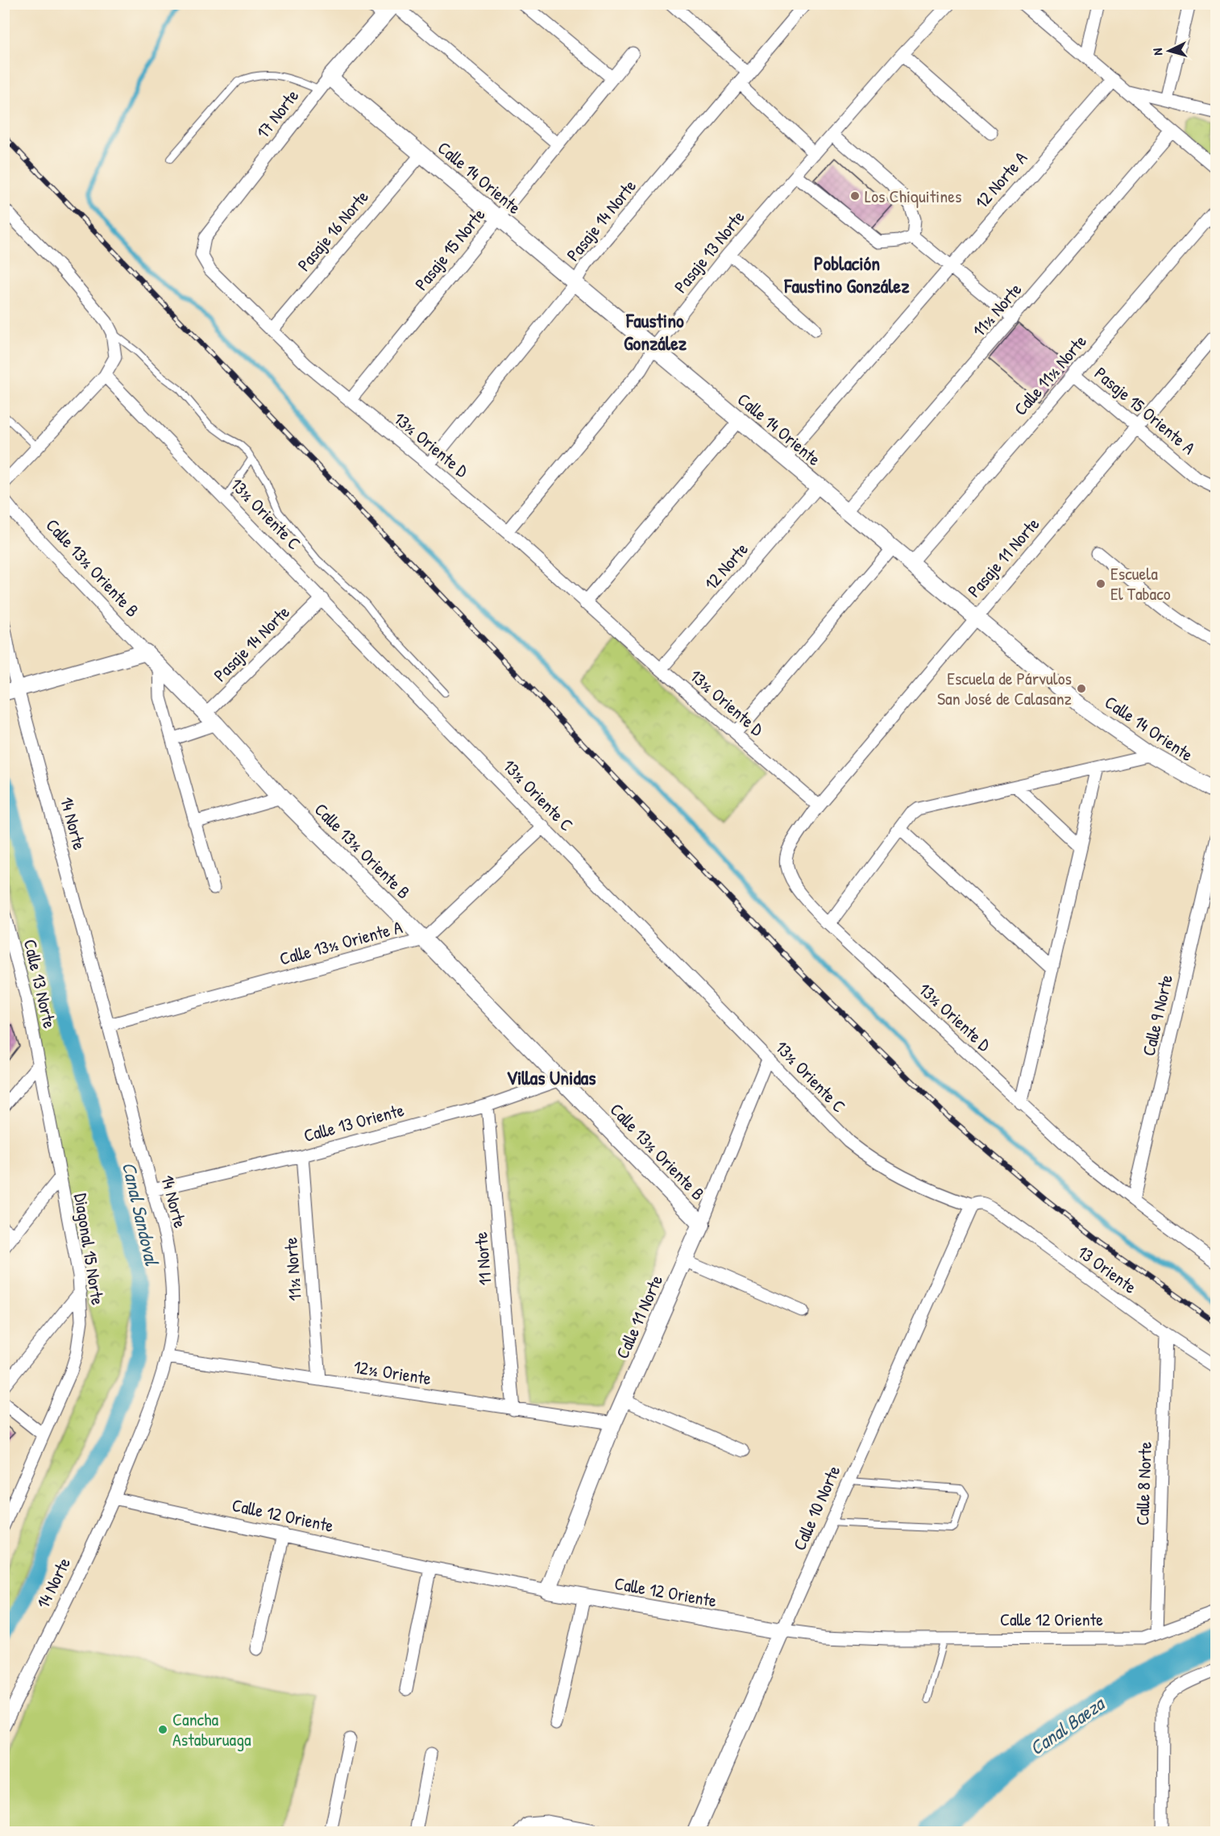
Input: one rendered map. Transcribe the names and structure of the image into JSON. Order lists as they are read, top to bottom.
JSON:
{
  "streets": {
    "street": [
      "17 Norte",
      "Calle 14 Oriente",
      "12 Norte A",
      "Pasaje 14 Norte",
      "Pasaje 16 Norte",
      "Pasaje 15 Norte",
      "Pasaje 13 Norte",
      "11½ Norte",
      "Calle 11½ Norte",
      "Pasaje 15 Oriente A",
      "13½ Oriente D",
      "13½ Oriente C",
      "Pasaje 11 Norte",
      "12 Norte",
      "Calle 13½ Oriente B",
      "14 Norte",
      "Calle 13½ Oriente A",
      "Calle 13 Norte",
      "Calle 9 Norte",
      "Calle 13 Oriente",
      "Diagonal 15 Norte",
      "11 Norte",
      "13 Oriente",
      "Calle 11 Norte",
      "12½ Oriente",
      "Calle 8 Norte",
      "Calle 10 Norte",
      "Calle 12 Oriente"
    ]
  },
  "crossings": [
    ["17 Norte", "Calle 14 Oriente"],
    ["17 Norte", "13½ Oriente D"],
    ["Calle 14 Oriente", "12 Norte A"],
    ["Calle 14 Oriente", "Pasaje 14 Norte"],
    ["Calle 14 Oriente", "Pasaje 16 Norte"],
    ["Calle 14 Oriente", "Pasaje 15 Norte"],
    ["Calle 14 Oriente", "Pasaje 13 Norte"],
    ["Calle 14 Oriente", "11½ Norte"],
    ["Calle 14 Oriente", "Calle 11½ Norte"],
    ["Calle 14 Oriente", "Pasaje 11 Norte"],
    ["Calle 14 Oriente", "12 Norte"],
    ["Pasaje 14 Norte", "13½ Oriente D"],
    ["Pasaje 14 Norte", "13½ Oriente C"],
    ["Pasaje 14 Norte", "Calle 13½ Oriente B"],
    ["Pasaje 16 Norte", "13½ Oriente D"],
    ["Pasaje 15 Norte", "13½ Oriente D"],
    ["Pasaje 13 Norte", "13½ Oriente D"],
    ["11½ Norte", "Calle 13 Oriente"],
    ["11½ Norte", "12½ Oriente"],
    ["Calle 11½ Norte", "Pasaje 15 Oriente A"],
    ["Pasaje 15 Oriente A", "Pasaje 11 Norte"],
    ["13½ Oriente D", "Pasaje 11 Norte"],
    ["13½ Oriente D", "12 Norte"],
    ["13½ Oriente D", "Calle 9 Norte"],
    ["13½ Oriente C", "Calle 13½ Oriente A"],
    ["13½ Oriente C", "13 Oriente"],
    ["13½ Oriente C", "Calle 11 Norte"],
    ["13½ Oriente C", "Calle 10 Norte"],
    ["Calle 13½ Oriente B", "Calle 13½ Oriente A"],
    ["Calle 13½ Oriente B", "Calle 13 Oriente"],
    ["Calle 13½ Oriente B", "Calle 11 Norte"],
    ["14 Norte", "Calle 13½ Oriente A"],
    ["14 Norte", "Calle 13 Oriente"],
    ["14 Norte", "12½ Oriente"],
    ["14 Norte", "Calle 12 Oriente"],
    ["Calle 13 Norte", "Diagonal 15 Norte"],
    ["Calle 13 Oriente", "11 Norte"],
    ["11 Norte", "12½ Oriente"],
    ["13 Oriente", "Calle 8 Norte"],
    ["13 Oriente", "Calle 10 Norte"],
    ["Calle 11 Norte", "12½ Oriente"],
    ["Calle 11 Norte", "Calle 12 Oriente"],
    ["Calle 8 Norte", "Calle 12 Oriente"],
    ["Calle 10 Norte", "Calle 12 Oriente"]
  ],
  "districts": ["Población Faustino González", "Faustino González", "Villas Unidas"],
  "water": ["Canal Sandoval", "Canal Baeza"],
  "places": [
    "Los Chiquitines",
    "Escuela El Tabaco",
    "Escuela de Párvulos San José de Calasanz",
    "Cancha Astaburuaga"
  ],
  "north": "left"
}
